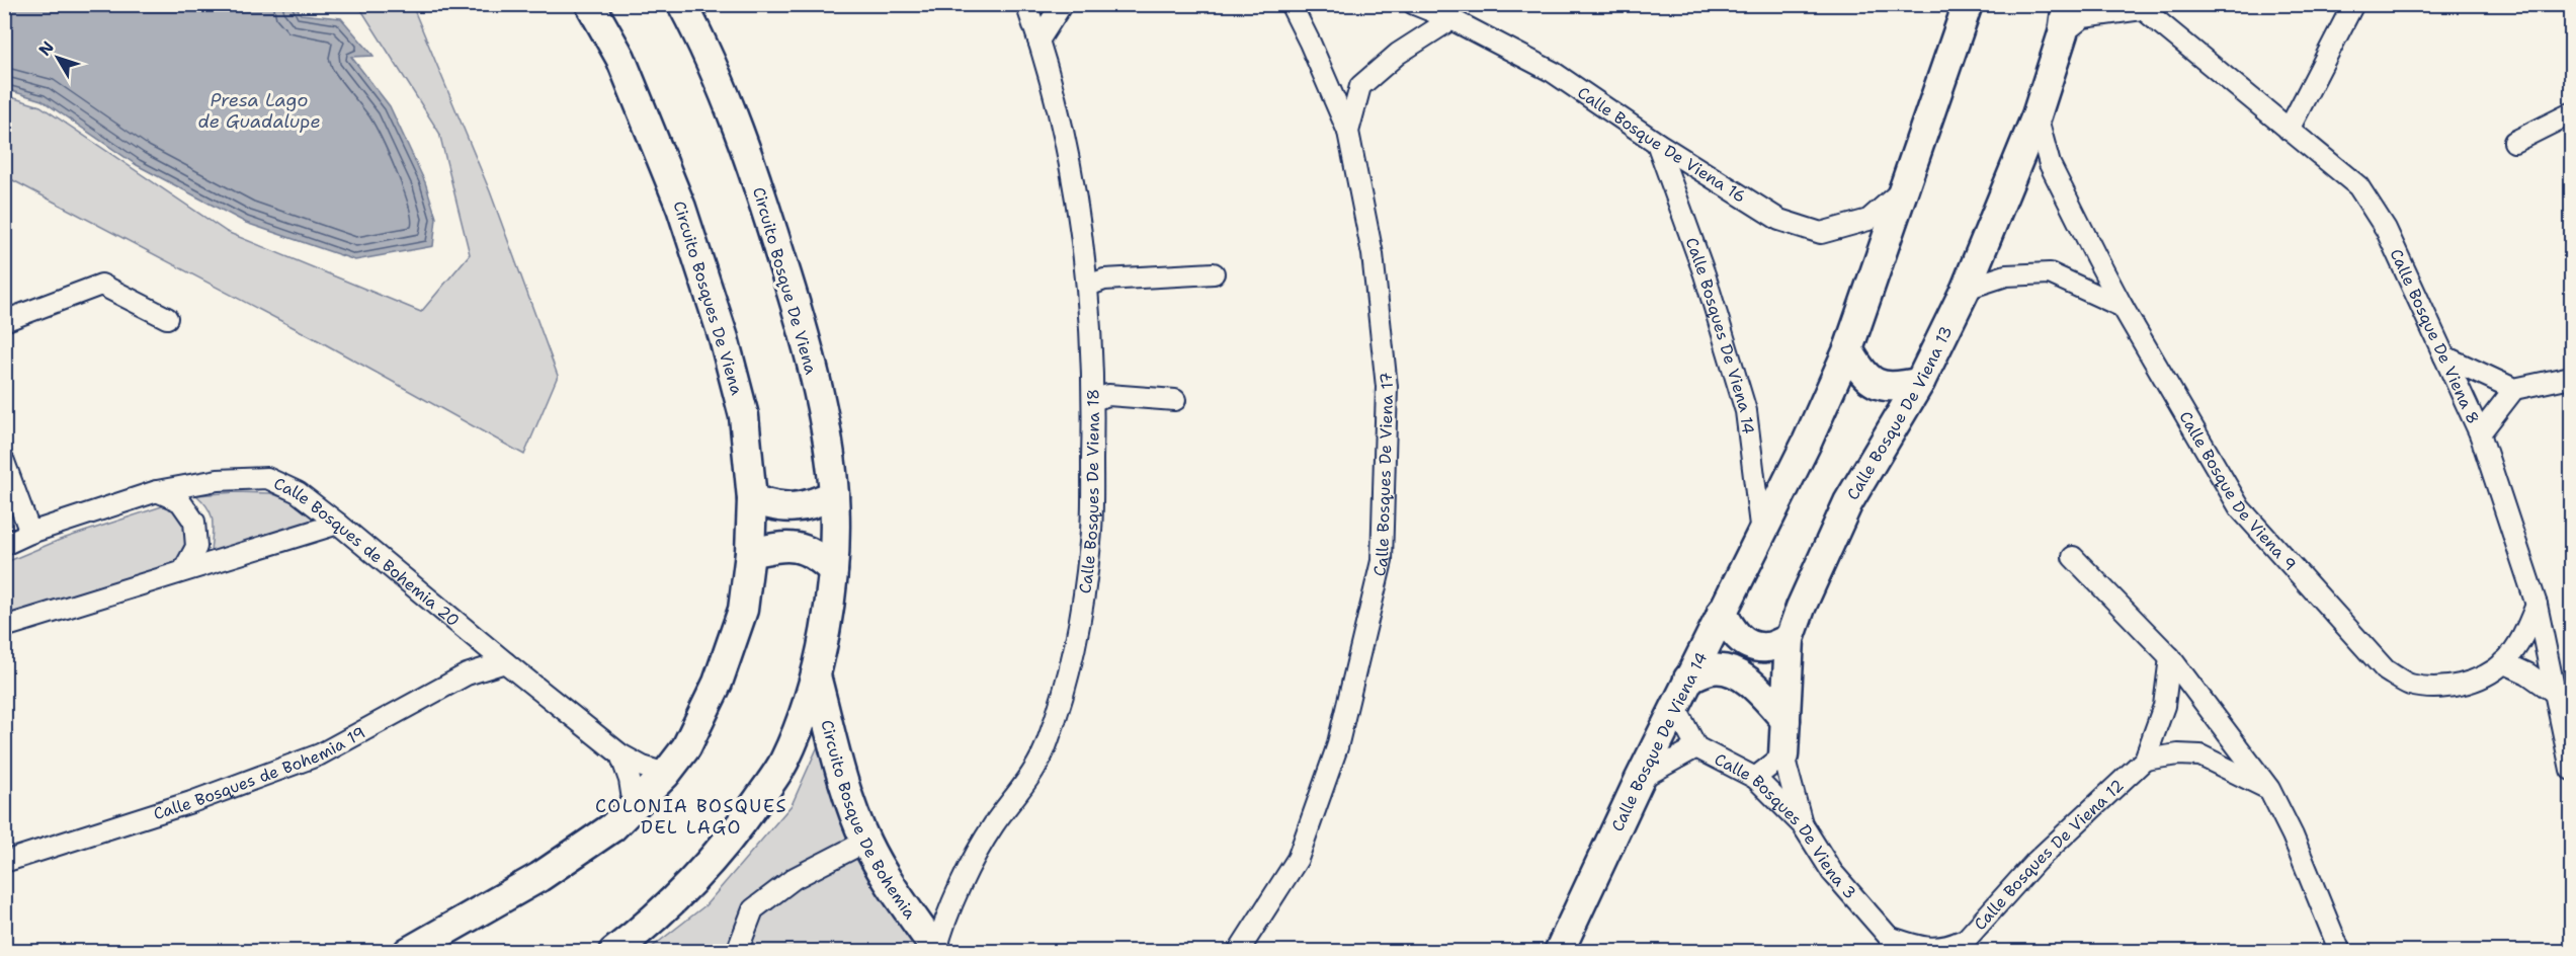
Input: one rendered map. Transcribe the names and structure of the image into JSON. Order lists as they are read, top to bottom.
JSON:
{
  "streets": {
    "street": [
      "Calle Bosque De Viena 16",
      "Circuito Bosque De Viena",
      "Circuito Bosques De Viena",
      "Calle Bosques De Viena 14",
      "Calle Bosque De Viena 8",
      "Calle Bosque De Viena 13",
      "Calle Bosques De Viena 17",
      "Calle Bosque De Viena 9",
      "Calle Bosques De Viena 18",
      "Calle Bosques de Bohemia 20",
      "Calle Bosque De Viena 14",
      "Calle Bosques de Bohemia 19",
      "Circuito Bosque De Bohemia",
      "Calle Bosques De Viena 3",
      "Calle Bosques De Viena 12"
    ]
  },
  "crossings": [
    ["Calle Bosque De Viena 16", "Calle Bosques De Viena 14"],
    ["Calle Bosque De Viena 16", "Calle Bosques De Viena 17"],
    ["Circuito Bosque De Viena", "Circuito Bosque De Bohemia"],
    ["Circuito Bosques De Viena", "Calle Bosques de Bohemia 20"],
    ["Calle Bosques De Viena 14", "Calle Bosque De Viena 14"],
    ["Calle Bosque De Viena 8", "Calle Bosque De Viena 9"],
    ["Calle Bosque De Viena 13", "Calle Bosque De Viena 9"],
    ["Calle Bosque De Viena 13", "Calle Bosque De Viena 14"],
    ["Calle Bosque De Viena 13", "Calle Bosques De Viena 3"],
    ["Calle Bosques De Viena 18", "Circuito Bosque De Bohemia"],
    ["Calle Bosques de Bohemia 20", "Calle Bosques de Bohemia 19"],
    ["Calle Bosque De Viena 14", "Calle Bosques De Viena 3"]
  ],
  "districts": ["COLONIA BOSQUES DEL LAGO"],
  "water": ["Presa Lago de Guadalupe"],
  "north": "top left"
}
